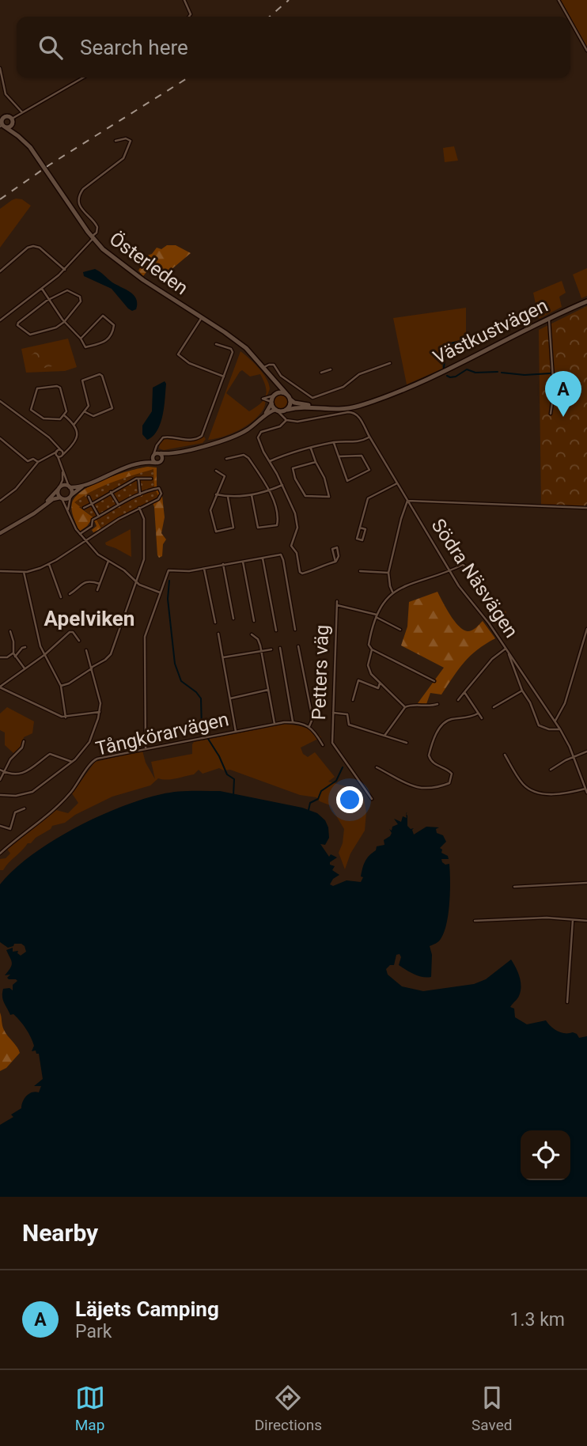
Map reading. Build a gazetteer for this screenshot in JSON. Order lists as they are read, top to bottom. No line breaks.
{"streets":{"main road":["Österleden","Västkustvägen"],"street":["Södra Näsvägen","Petters väg","Tångkörarvägen"]},"crossings":[["Österleden","Västkustvägen"]],"districts":["Apelviken"],"page":{"search":"Search here","pins":"A","heading":"Nearby","list":[{"mark":"A","name":"Läjets Camping","note":"Park","value":"1.3 km"}],"nav":["Map","Directions","Saved"]}}
